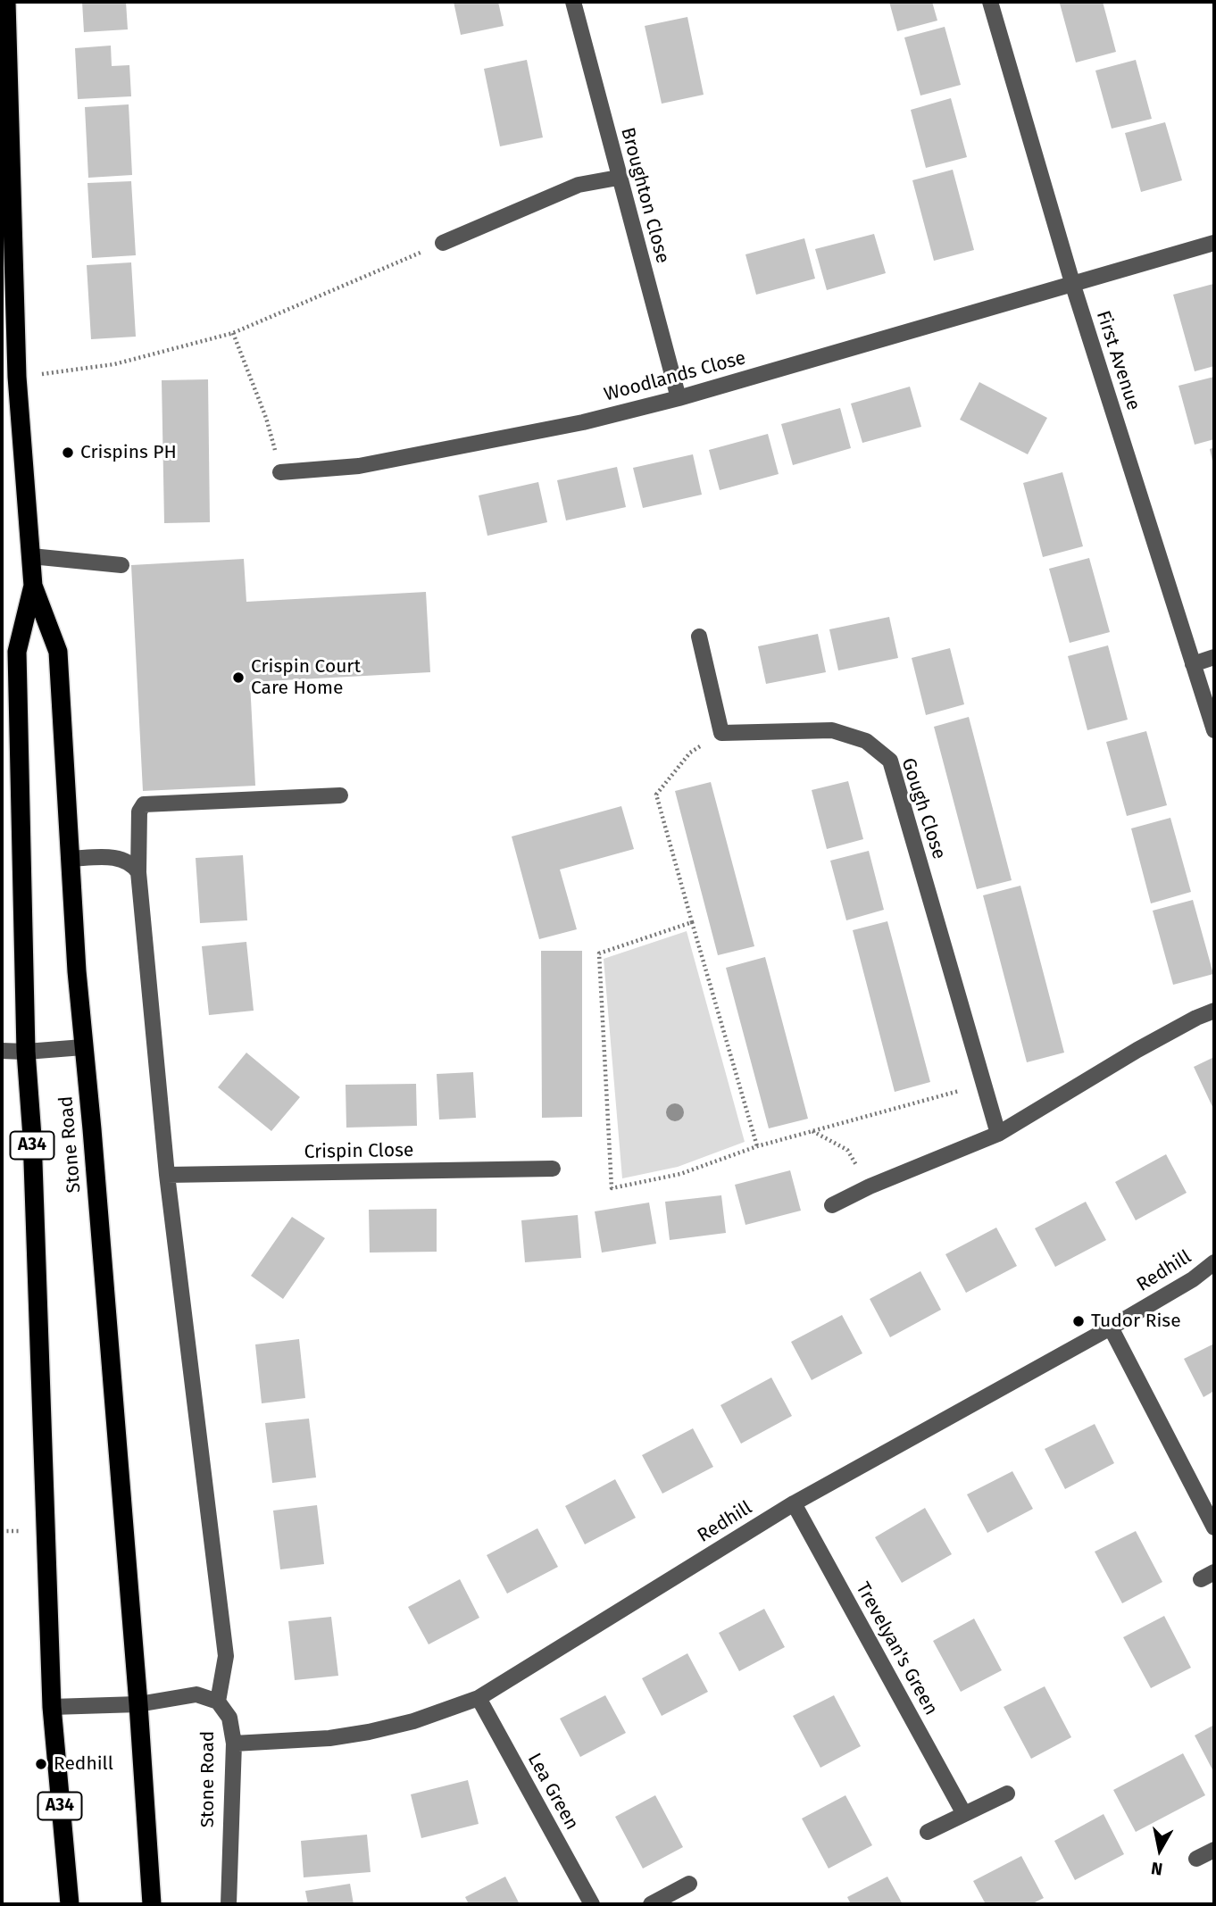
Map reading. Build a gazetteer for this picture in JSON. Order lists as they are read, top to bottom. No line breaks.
{"streets":{"highway":["Stone Road","A34"],"street":["Broughton Close","First Avenue","Woodlands Close","Gough Close","Crispin Close","Redhill","Trevelyan's Green","Lea Green"]},"crossings":[["Broughton Close","Woodlands Close"],["First Avenue","Woodlands Close"],["Stone Road","Redhill"],["Redhill","Trevelyan's Green"],["Redhill","Lea Green"]],"places":["Crispins PH","Crispin Court Care Home","Tudor Rise","Redhill"],"north":"bottom"}
